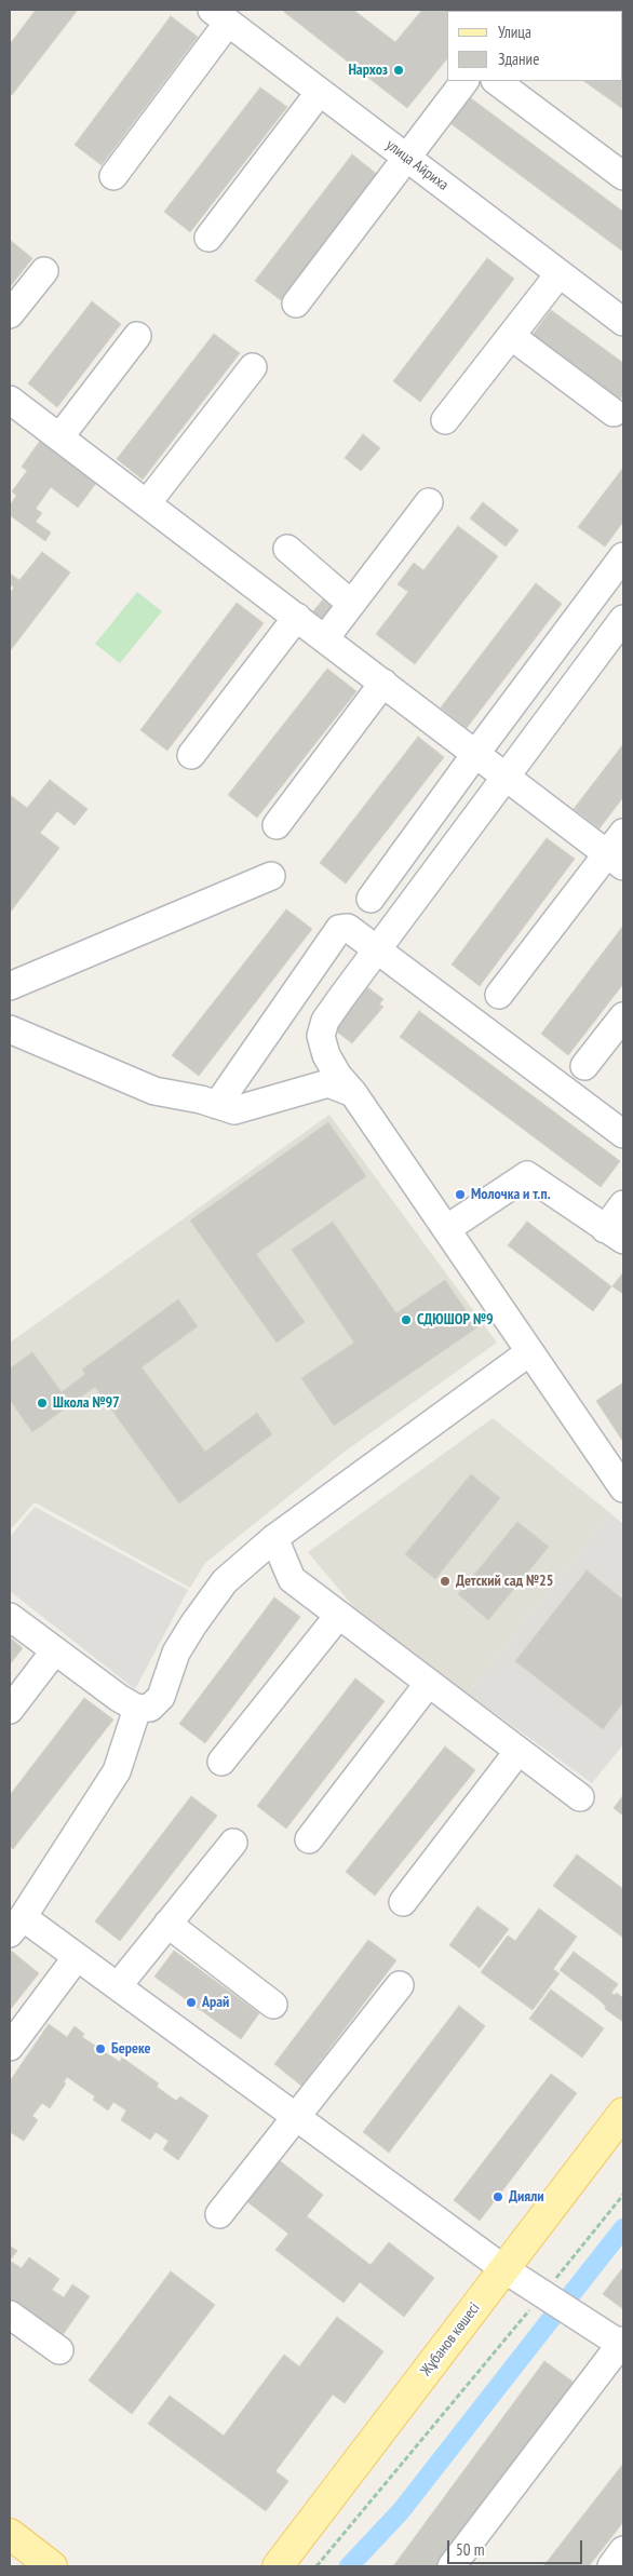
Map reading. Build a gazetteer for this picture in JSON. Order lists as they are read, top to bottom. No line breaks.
{"streets":{"main road":["Жұбанов көшесі"],"street":["улица Айриха"]},"places":["Нархоз","Молочка и т.п.","СДЮШОР №9","Школа №97","Детский сад №25","Арай","Береке","Дияли"],"legend":["Улица","Здание"],"scale_bar":"50 m"}
